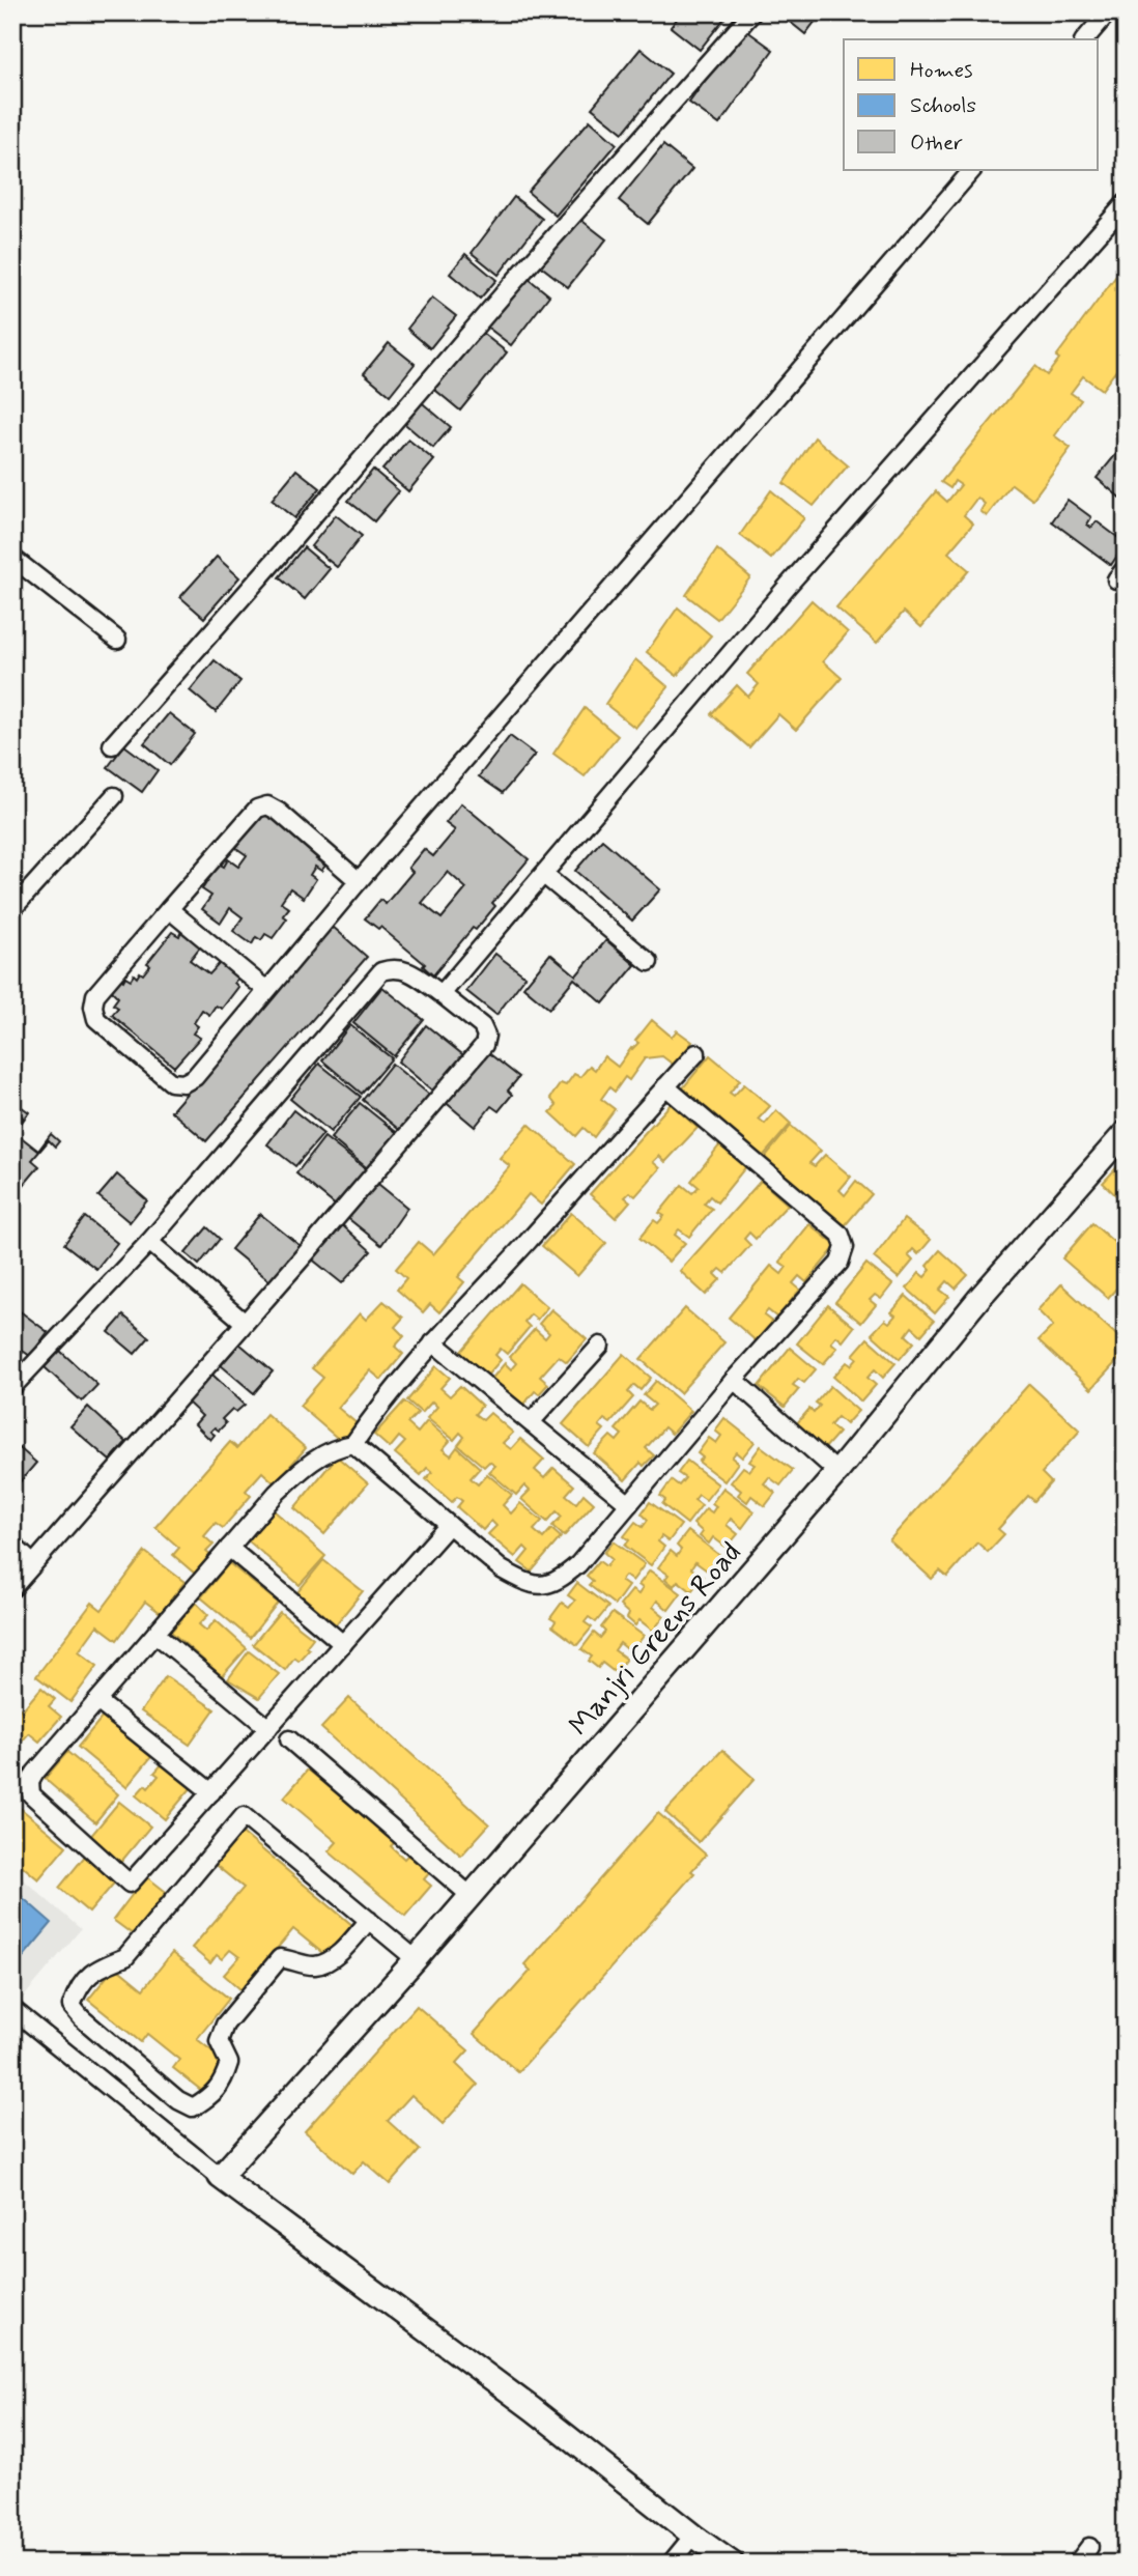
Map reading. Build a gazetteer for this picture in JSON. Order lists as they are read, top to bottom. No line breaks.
{"streets":{"street":["Manjri Greens Road"]},"legend":["Homes","Schools","Other"]}
